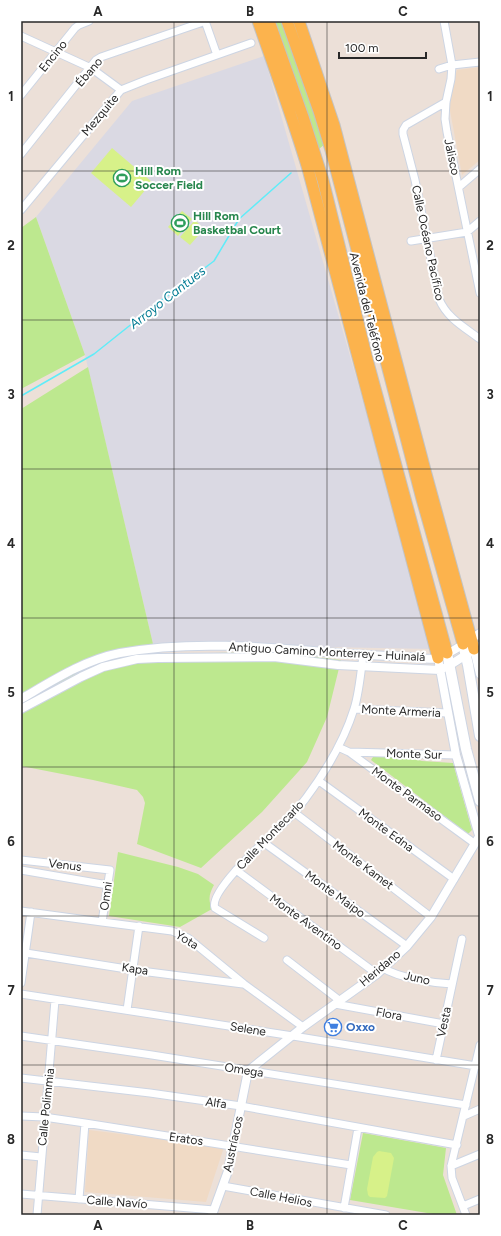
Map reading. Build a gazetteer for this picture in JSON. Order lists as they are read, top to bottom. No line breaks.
{"streets":{"main road":["Avenida del Teléfono"],"street":["Encino","Ébano","Mezquite","Jalisco","Calle Océano Pacífico","Antiguo Camino Monterrey - Huinalá","Monte Armeria","Monte Sur","Monte Parmaso","Monte Edna","Calle Montecarlo","Venus","Monte Kamet","Monte Maipo","Omni","Monte Aventino","Yota","Heridano","Kapa","Juno","Flora","Vesta","Selene","Omega","Alfa","Calle Polimmia","Eratos","Austríacos","Calle Helios","Calle Navío"]},"crossings":[["Jalisco","Calle Océano Pacífico"],["Avenida del Teléfono","Antiguo Camino Monterrey - Huinalá"],["Antiguo Camino Monterrey - Huinalá","Calle Montecarlo"],["Monte Armeria","Calle Montecarlo"],["Monte Sur","Monte Parmaso"],["Monte Parmaso","Calle Montecarlo"],["Monte Parmaso","Heridano"],["Monte Edna","Calle Montecarlo"],["Monte Edna","Heridano"],["Calle Montecarlo","Monte Kamet"],["Calle Montecarlo","Monte Maipo"],["Calle Montecarlo","Monte Aventino"],["Venus","Omni"],["Monte Kamet","Heridano"],["Monte Maipo","Heridano"],["Omni","Yota"],["Monte Aventino","Heridano"],["Yota","Heridano"],["Yota","Kapa"],["Heridano","Juno"],["Heridano","Flora"],["Heridano","Selene"],["Heridano","Omega"],["Heridano","Austríacos"],["Juno","Vesta"],["Flora","Vesta"],["Vesta","Selene"],["Selene","Calle Polimmia"],["Omega","Calle Polimmia"],["Omega","Austríacos"],["Alfa","Calle Polimmia"],["Alfa","Austríacos"],["Calle Polimmia","Eratos"],["Calle Polimmia","Calle Navío"],["Eratos","Austríacos"],["Austríacos","Calle Helios"],["Austríacos","Calle Navío"]],"water":["Arroyo Cantues"],"places":{"sports":["Hill Rom Soccer Field","Hill Rom Basketbal Court"],"supermarket":["Oxxo"]},"scale_bar":"100 m","grid":{"columns":["A","B","C"],"rows":["1","2","3","4","5","6","7","8"]}}
